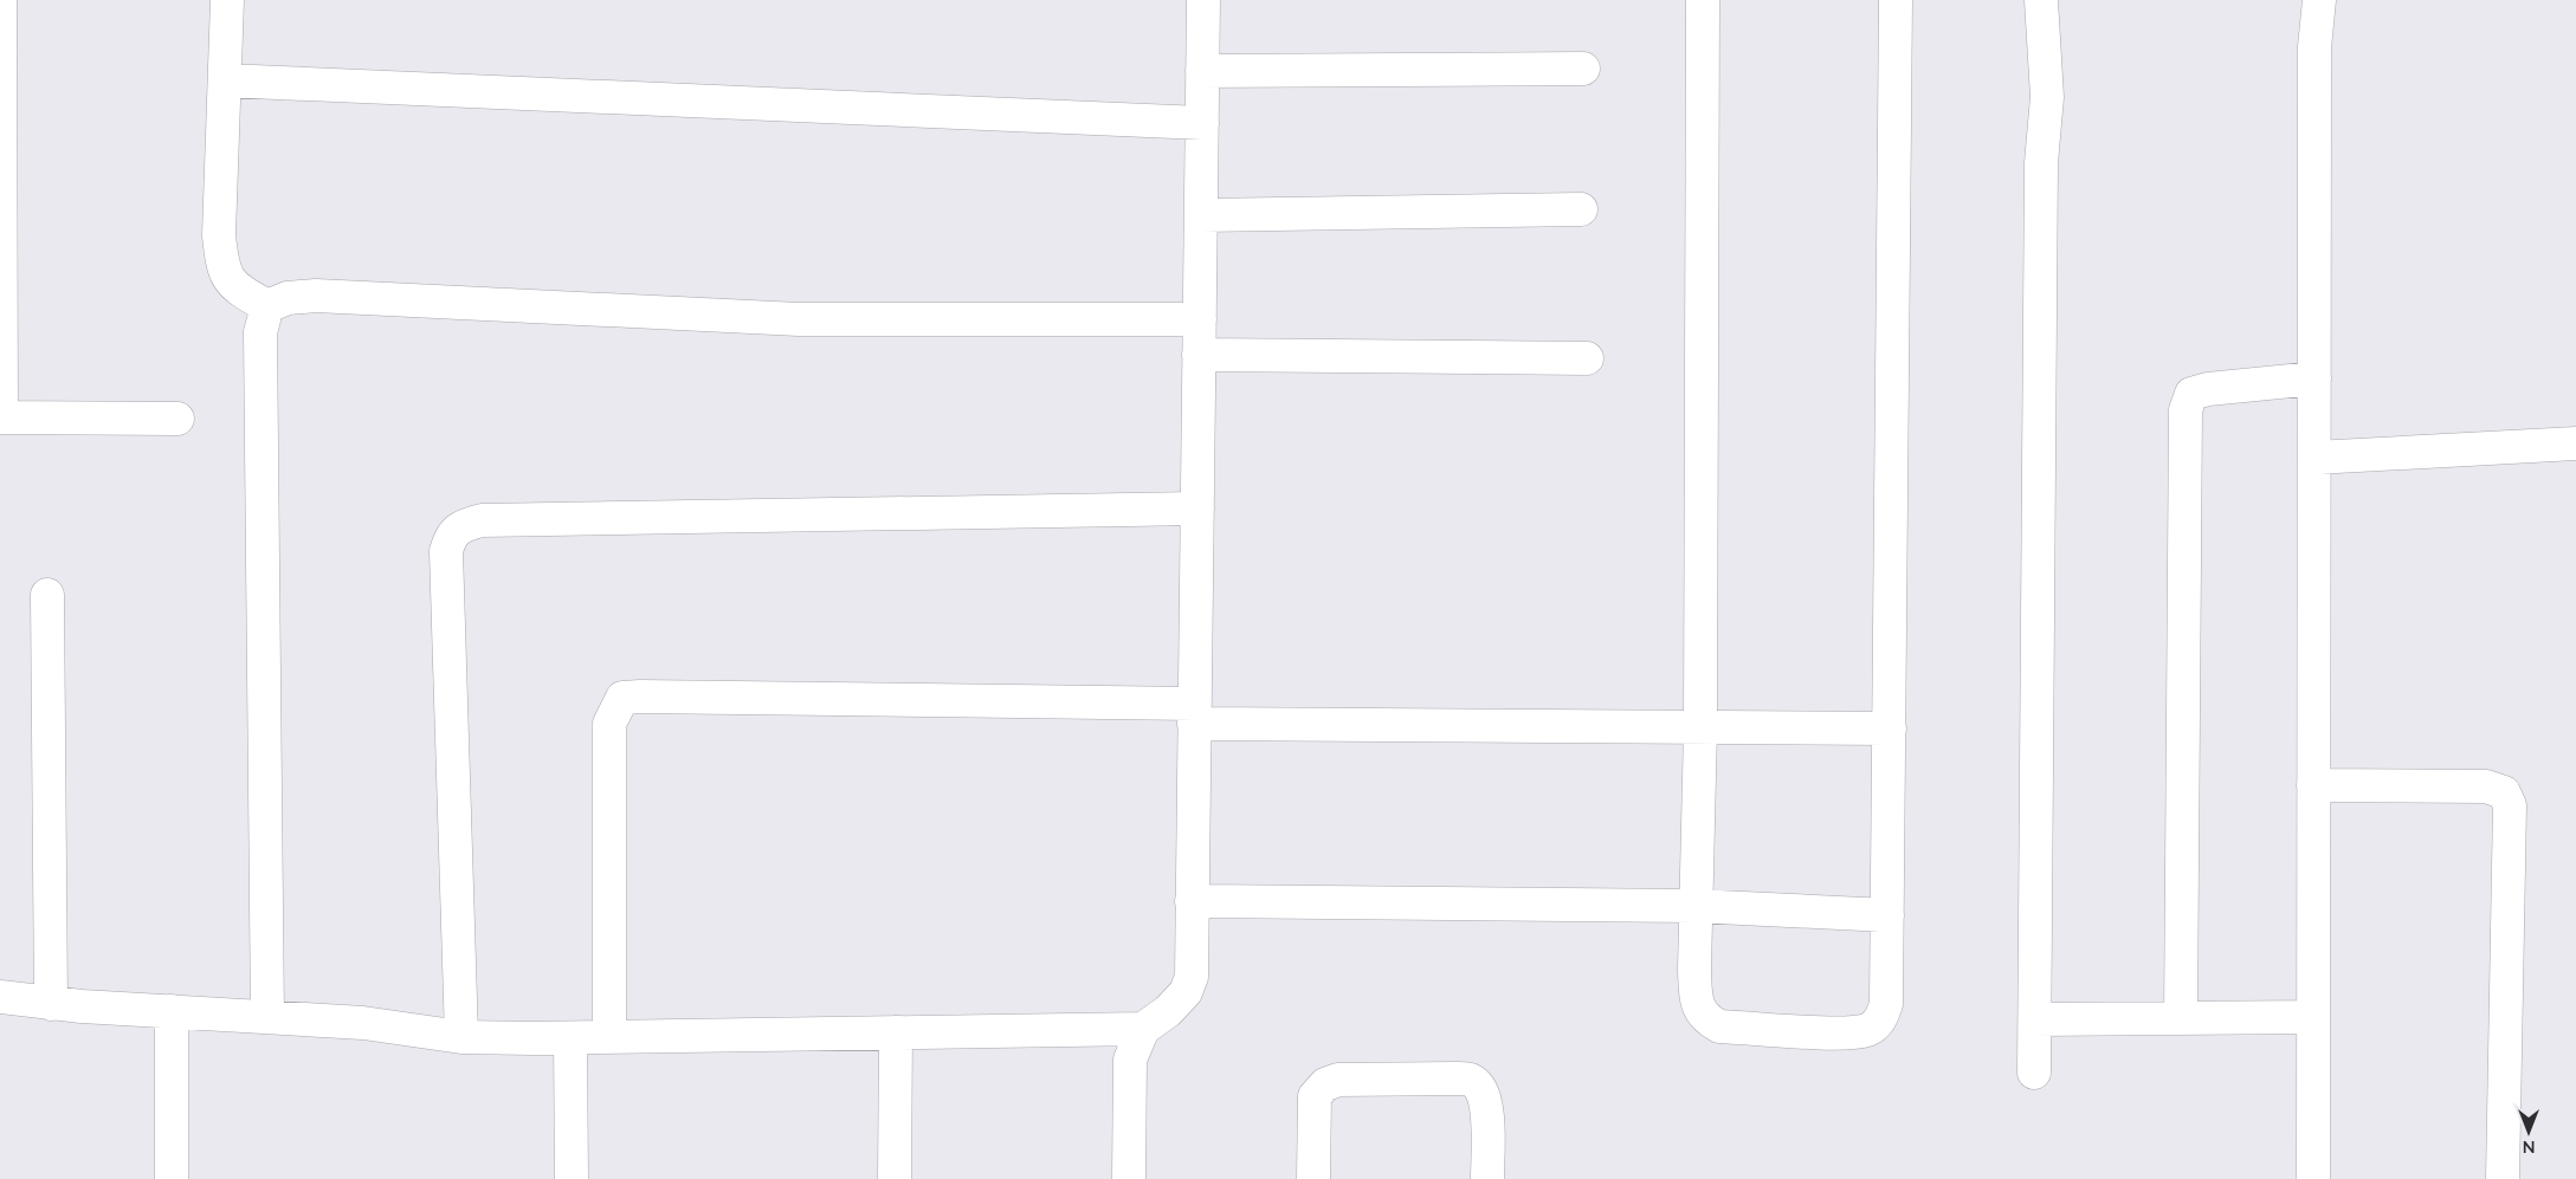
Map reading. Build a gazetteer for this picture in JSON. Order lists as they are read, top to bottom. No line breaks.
{"north":"bottom"}
